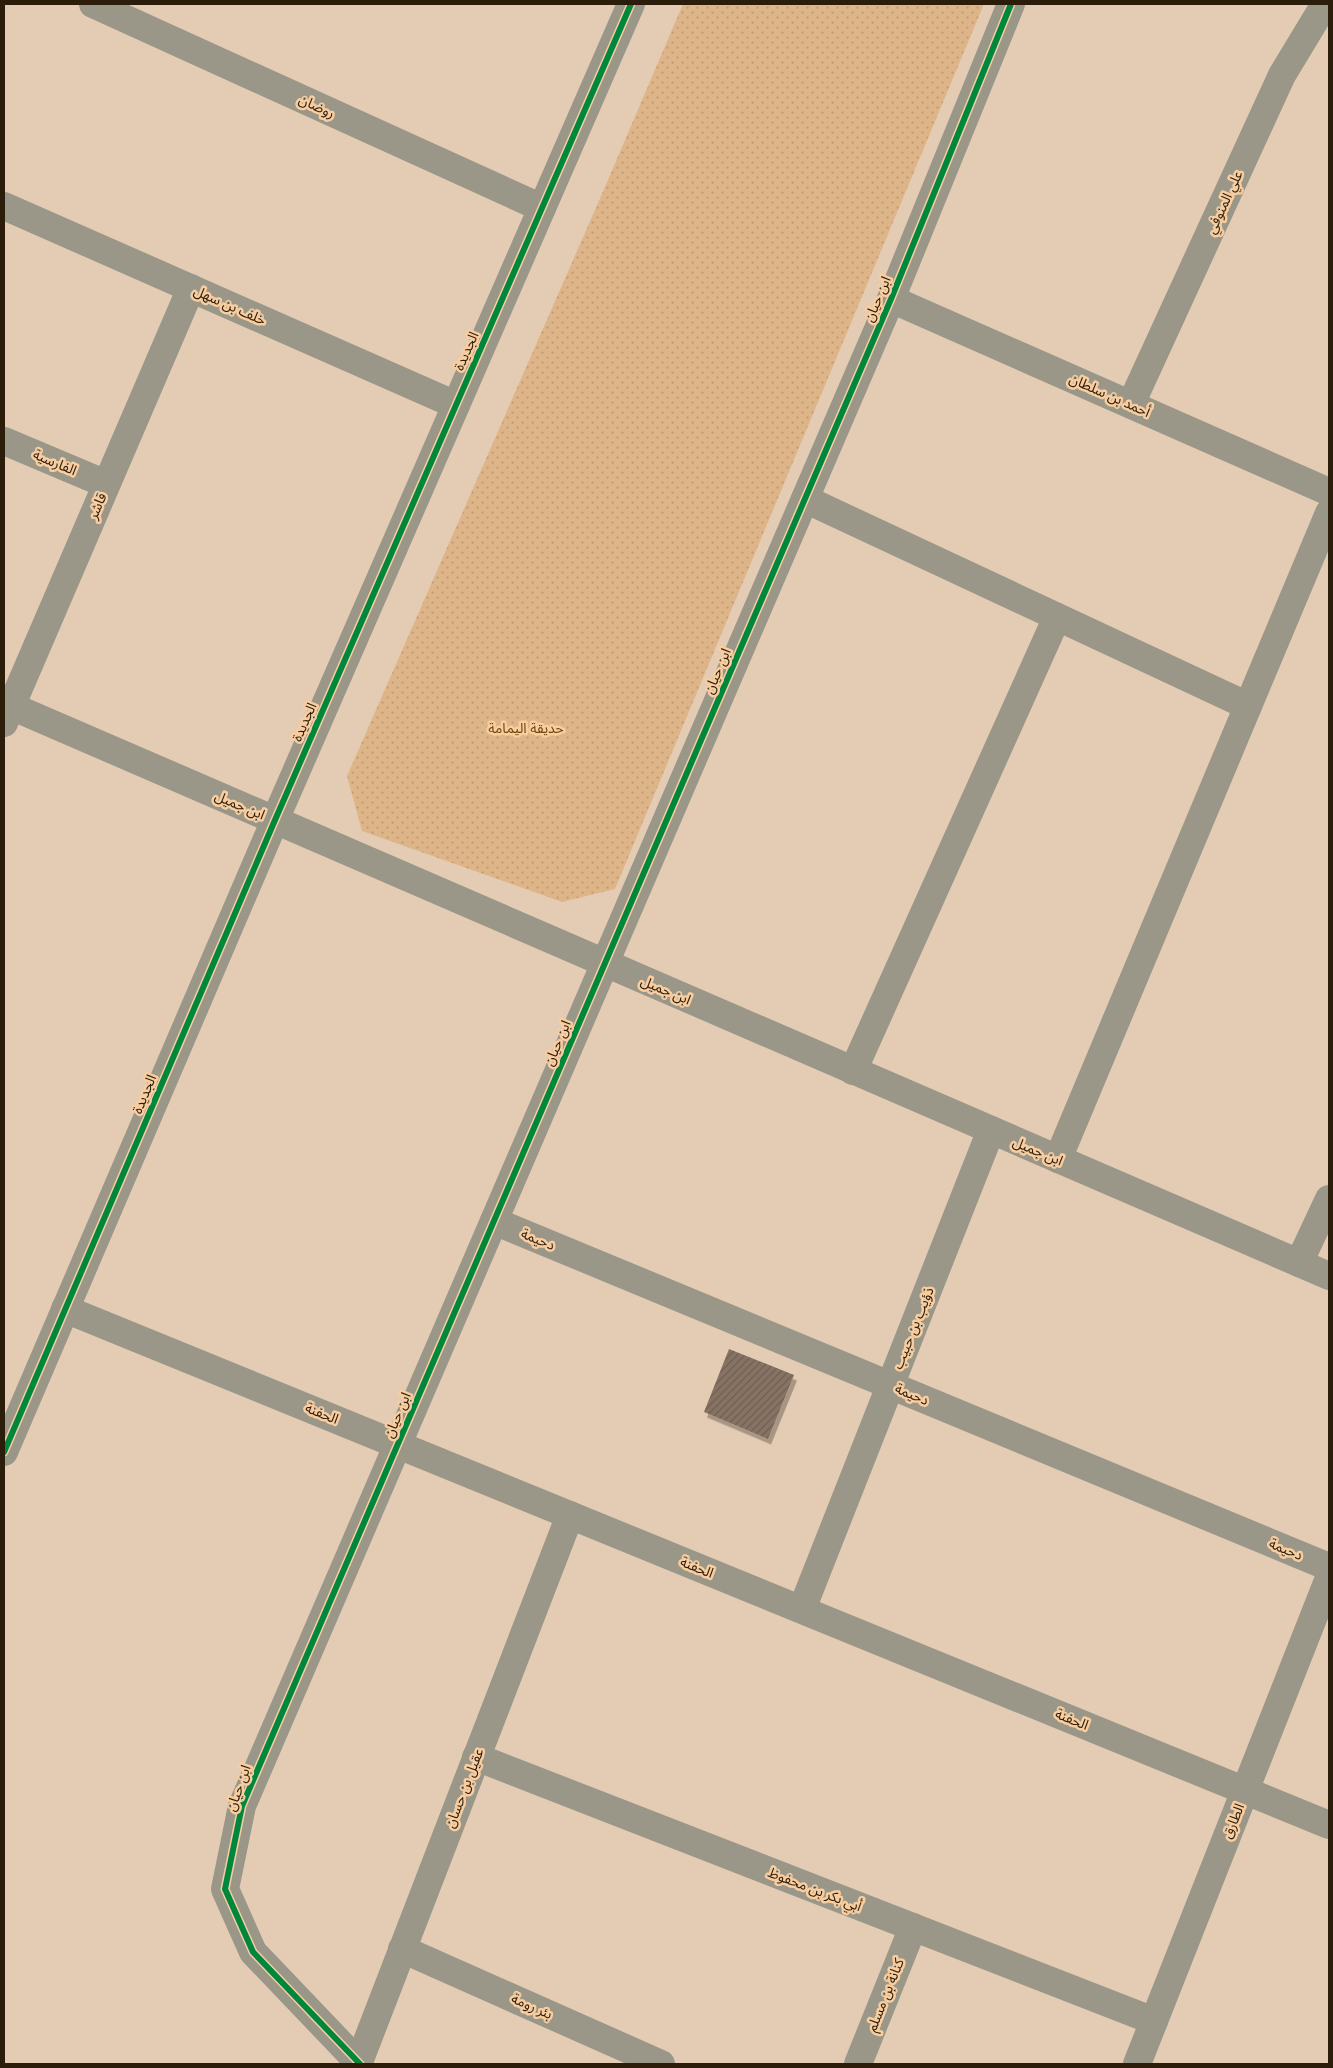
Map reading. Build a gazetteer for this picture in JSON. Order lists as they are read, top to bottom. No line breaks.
{"streets":{"street":["روضان","علي المنوفي","ابن حيان","خلف بن سهل","الجديدة","أحمد بن سلطان","الفارسية","قاشر","ابن جميل","دحيمة","ذؤيب بن حبيب","الحفنة","عقيل بن حسان","الطارق","أبي بكر بن محفوظ","كنانة بن مسلم","بئر رومة"]},"crossings":[["روضان","الجديدة"],["علي المنوفي","أحمد بن سلطان"],["ابن حيان","أحمد بن سلطان"],["ابن حيان","ابن جميل"],["ابن حيان","دحيمة"],["ابن حيان","الحفنة"],["ابن حيان","عقيل بن حسان"],["خلف بن سهل","الجديدة"],["خلف بن سهل","قاشر"],["الجديدة","ابن جميل"],["الجديدة","الحفنة"],["الفارسية","قاشر"],["قاشر","ابن جميل"],["ابن جميل","ذؤيب بن حبيب"],["دحيمة","ذؤيب بن حبيب"],["ذؤيب بن حبيب","الحفنة"],["الحفنة","عقيل بن حسان"],["الحفنة","الطارق"],["عقيل بن حسان","أبي بكر بن محفوظ"],["عقيل بن حسان","بئر رومة"],["الطارق","أبي بكر بن محفوظ"],["أبي بكر بن محفوظ","كنانة بن مسلم"]],"parks":["حديقة اليمامة"]}
